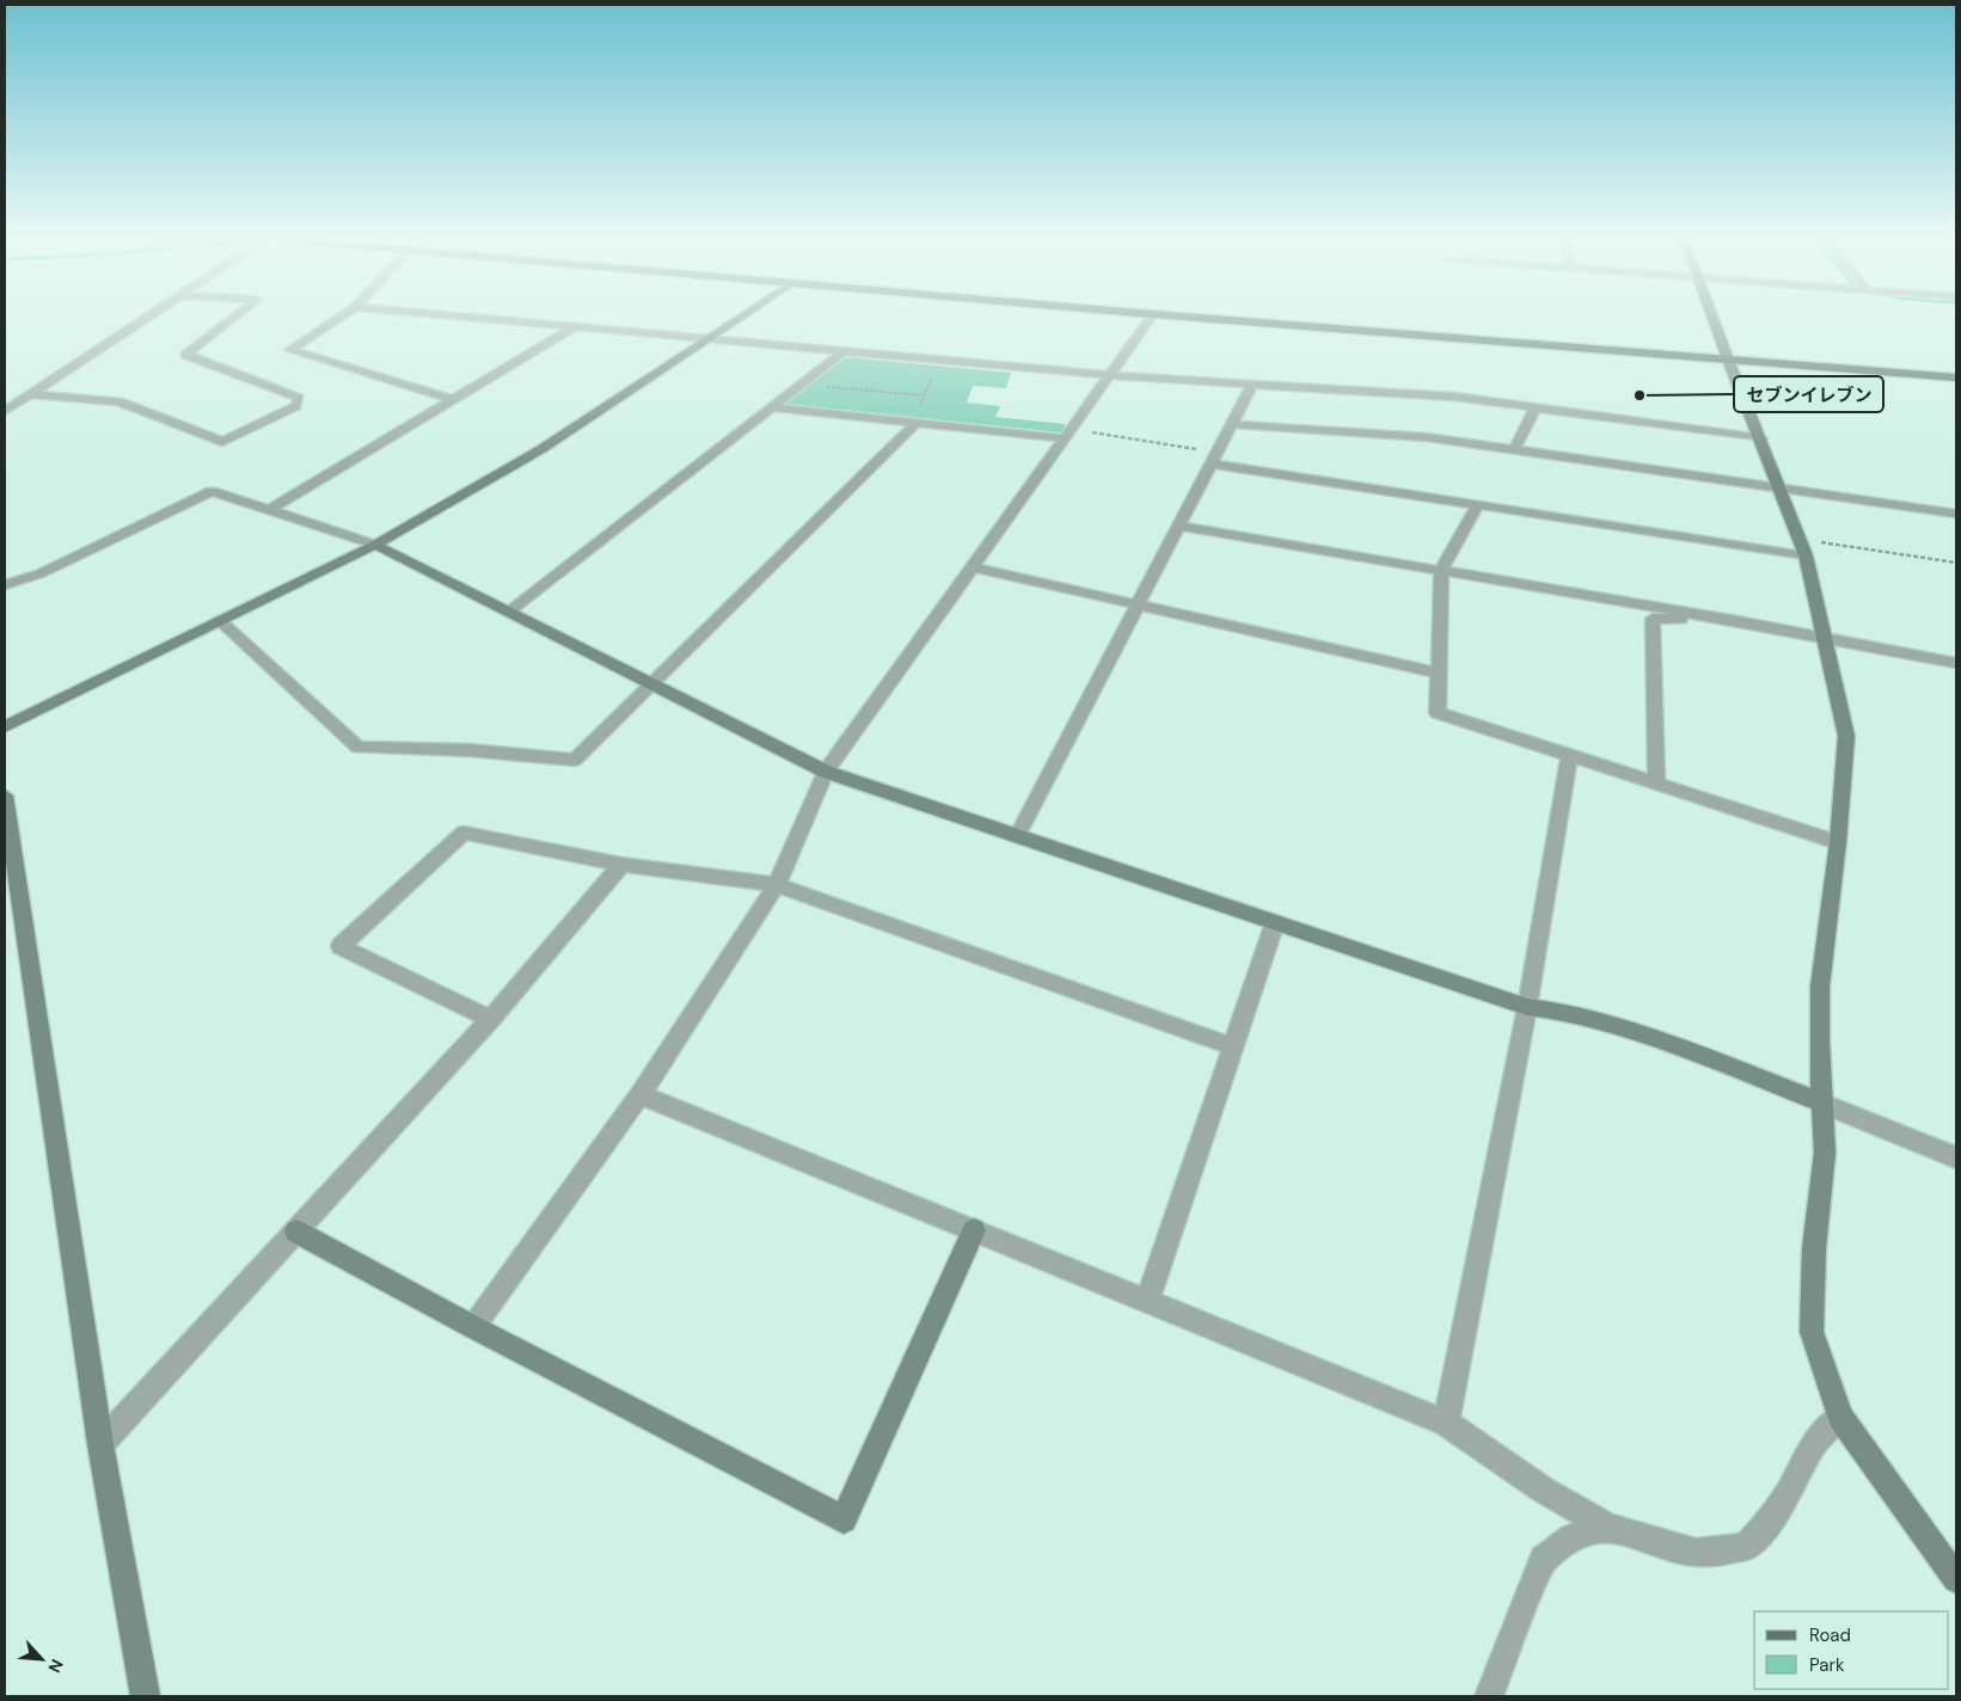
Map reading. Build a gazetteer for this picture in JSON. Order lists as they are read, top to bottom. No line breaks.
{"places":["セブンイレブン"],"legend":["Road","Park"],"north":"bottom right"}
